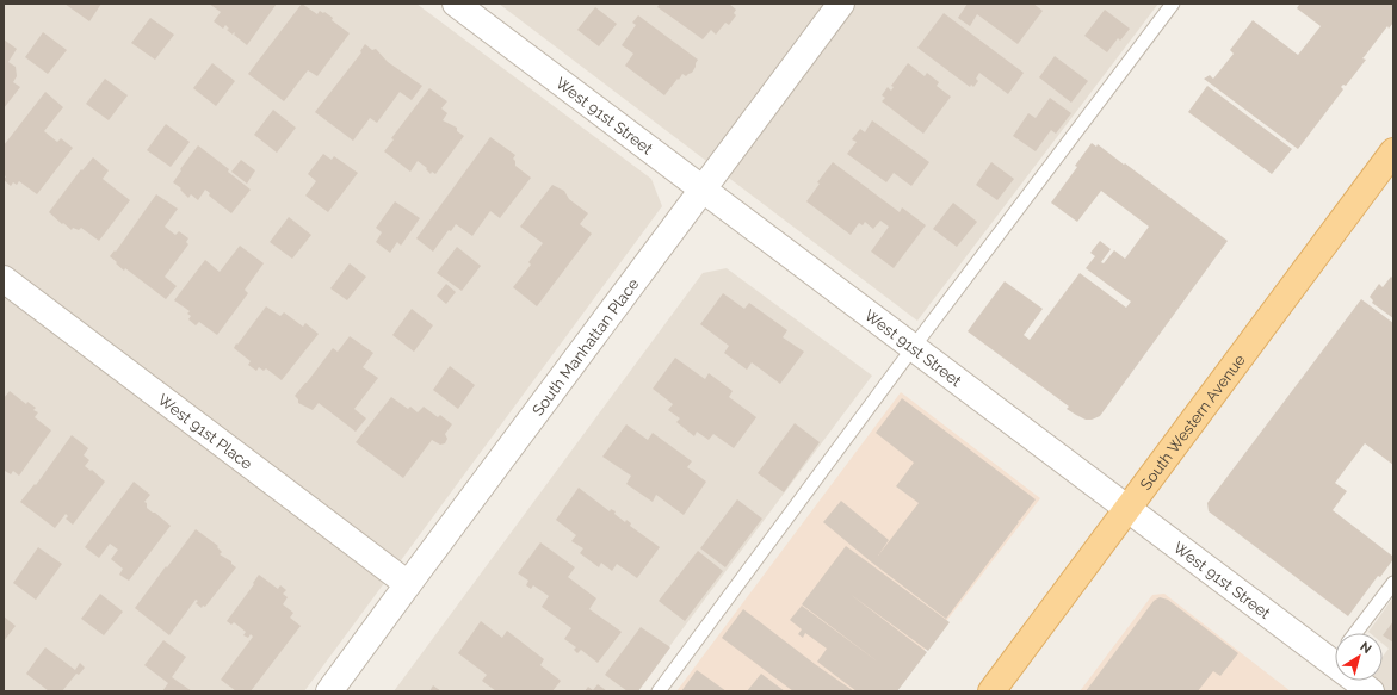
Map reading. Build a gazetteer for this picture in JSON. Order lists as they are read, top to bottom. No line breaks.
{"streets":{"main road":["South Western Avenue"],"street":["West 91st Street","South Manhattan Place","West 91st Place"]},"crossings":[["West 91st Street","South Manhattan Place"],["West 91st Street","South Western Avenue"],["South Manhattan Place","West 91st Place"]],"north":"top right"}
